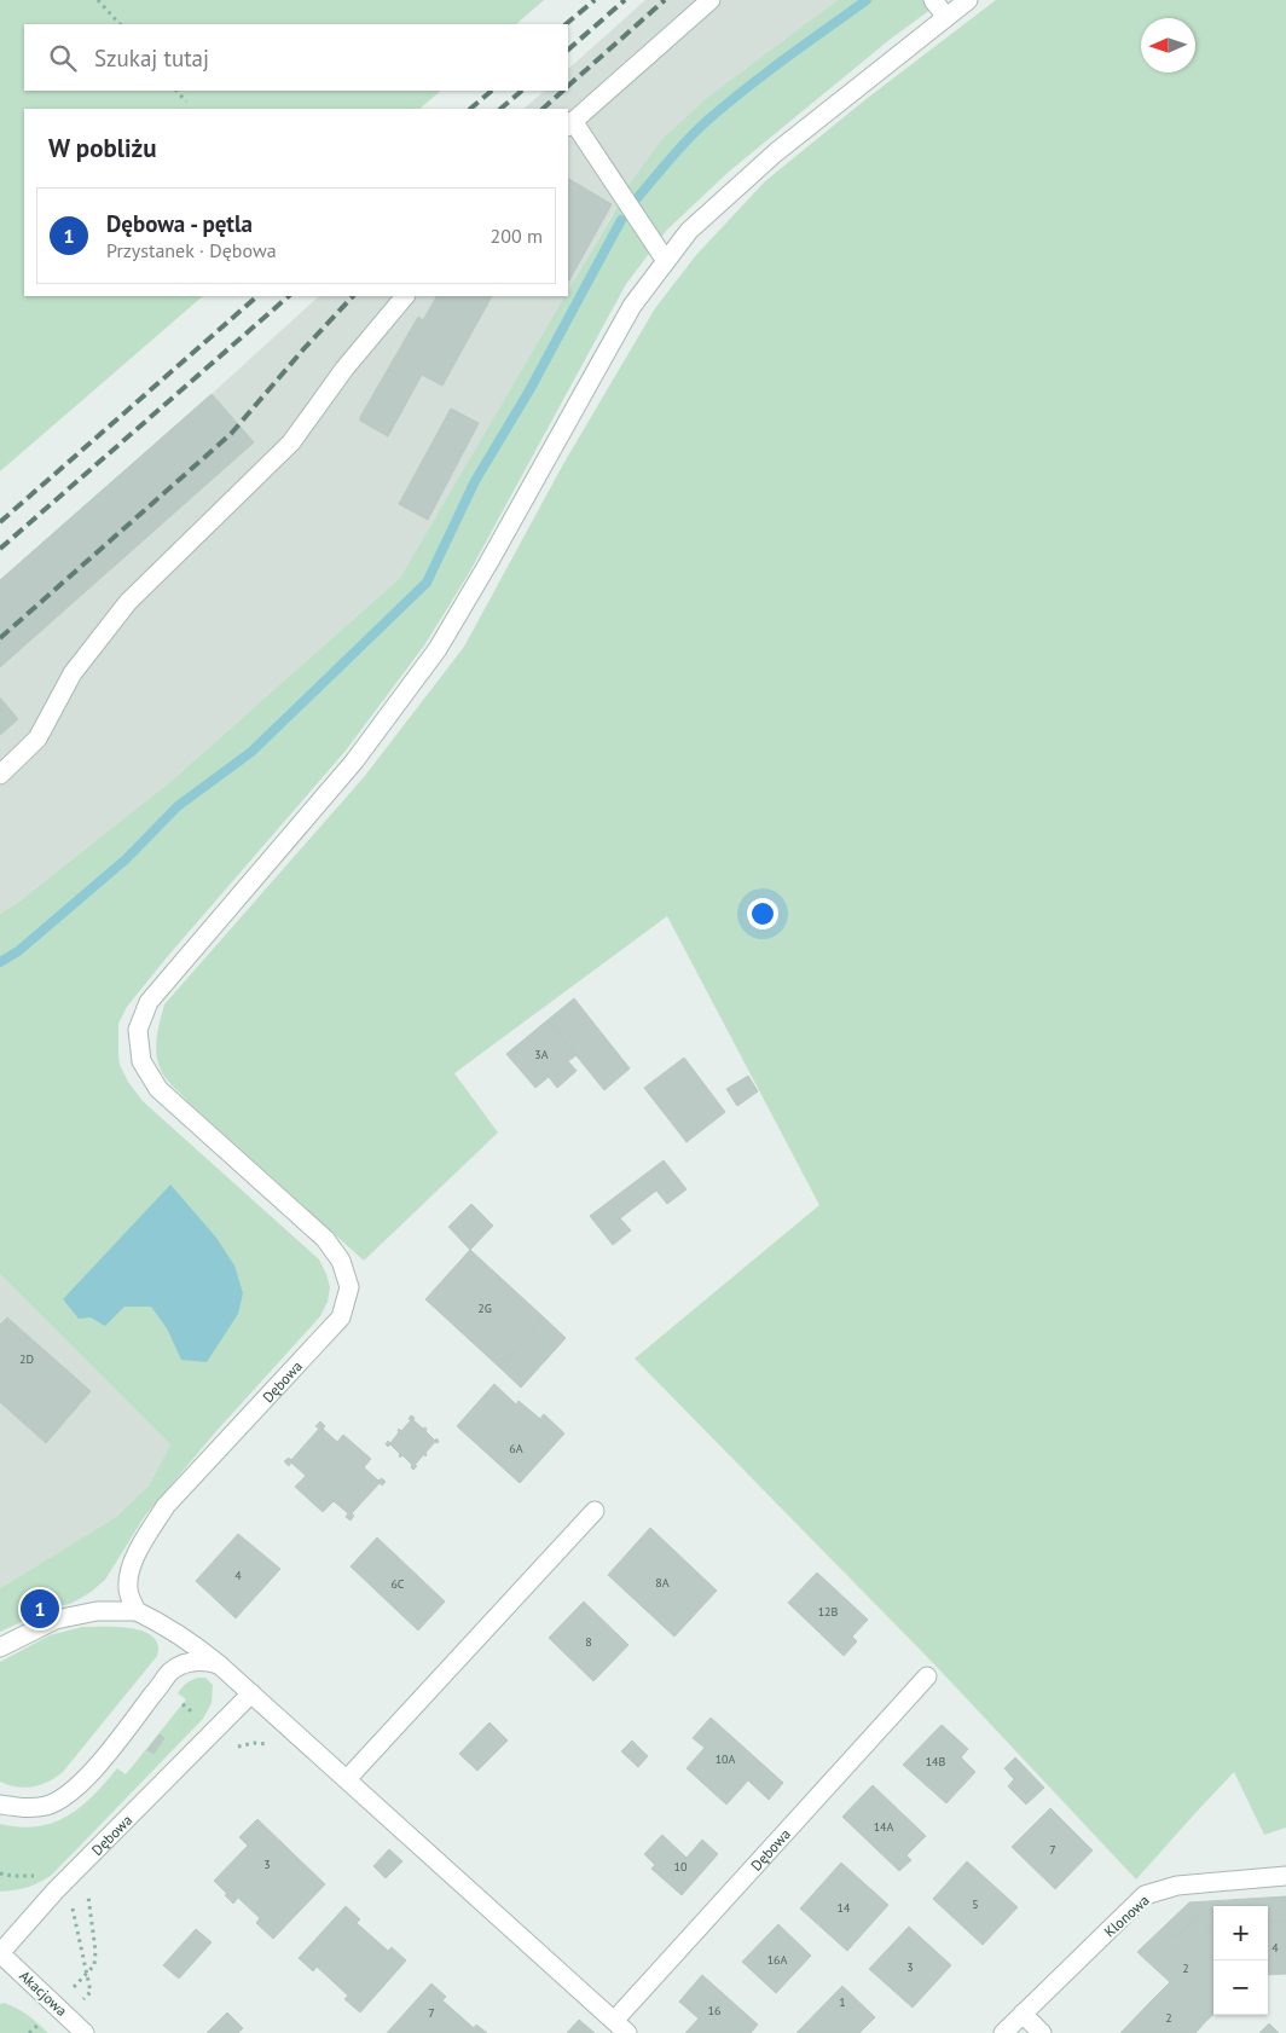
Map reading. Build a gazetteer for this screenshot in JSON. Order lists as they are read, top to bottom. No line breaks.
{"streets":{"street":["Dębowa","Klonowa","Akacjowa"]},"crossings":[["Dębowa","Akacjowa"]],"house_numbers":["3A","2G","2D","6A","4","8A","6C","12B","8","10A","14B","14A","7","3","10","5","14","4","16A","3","2","1","16","7","2"],"north":"left","page":{"search":"Szukaj tutaj","heading":"W pobliżu","list":[{"mark":"1","name":"Dębowa - pętla","note":"Przystanek · Dębowa","value":"200 m"}],"pins":"1","map_buttons":["+","−"]}}
